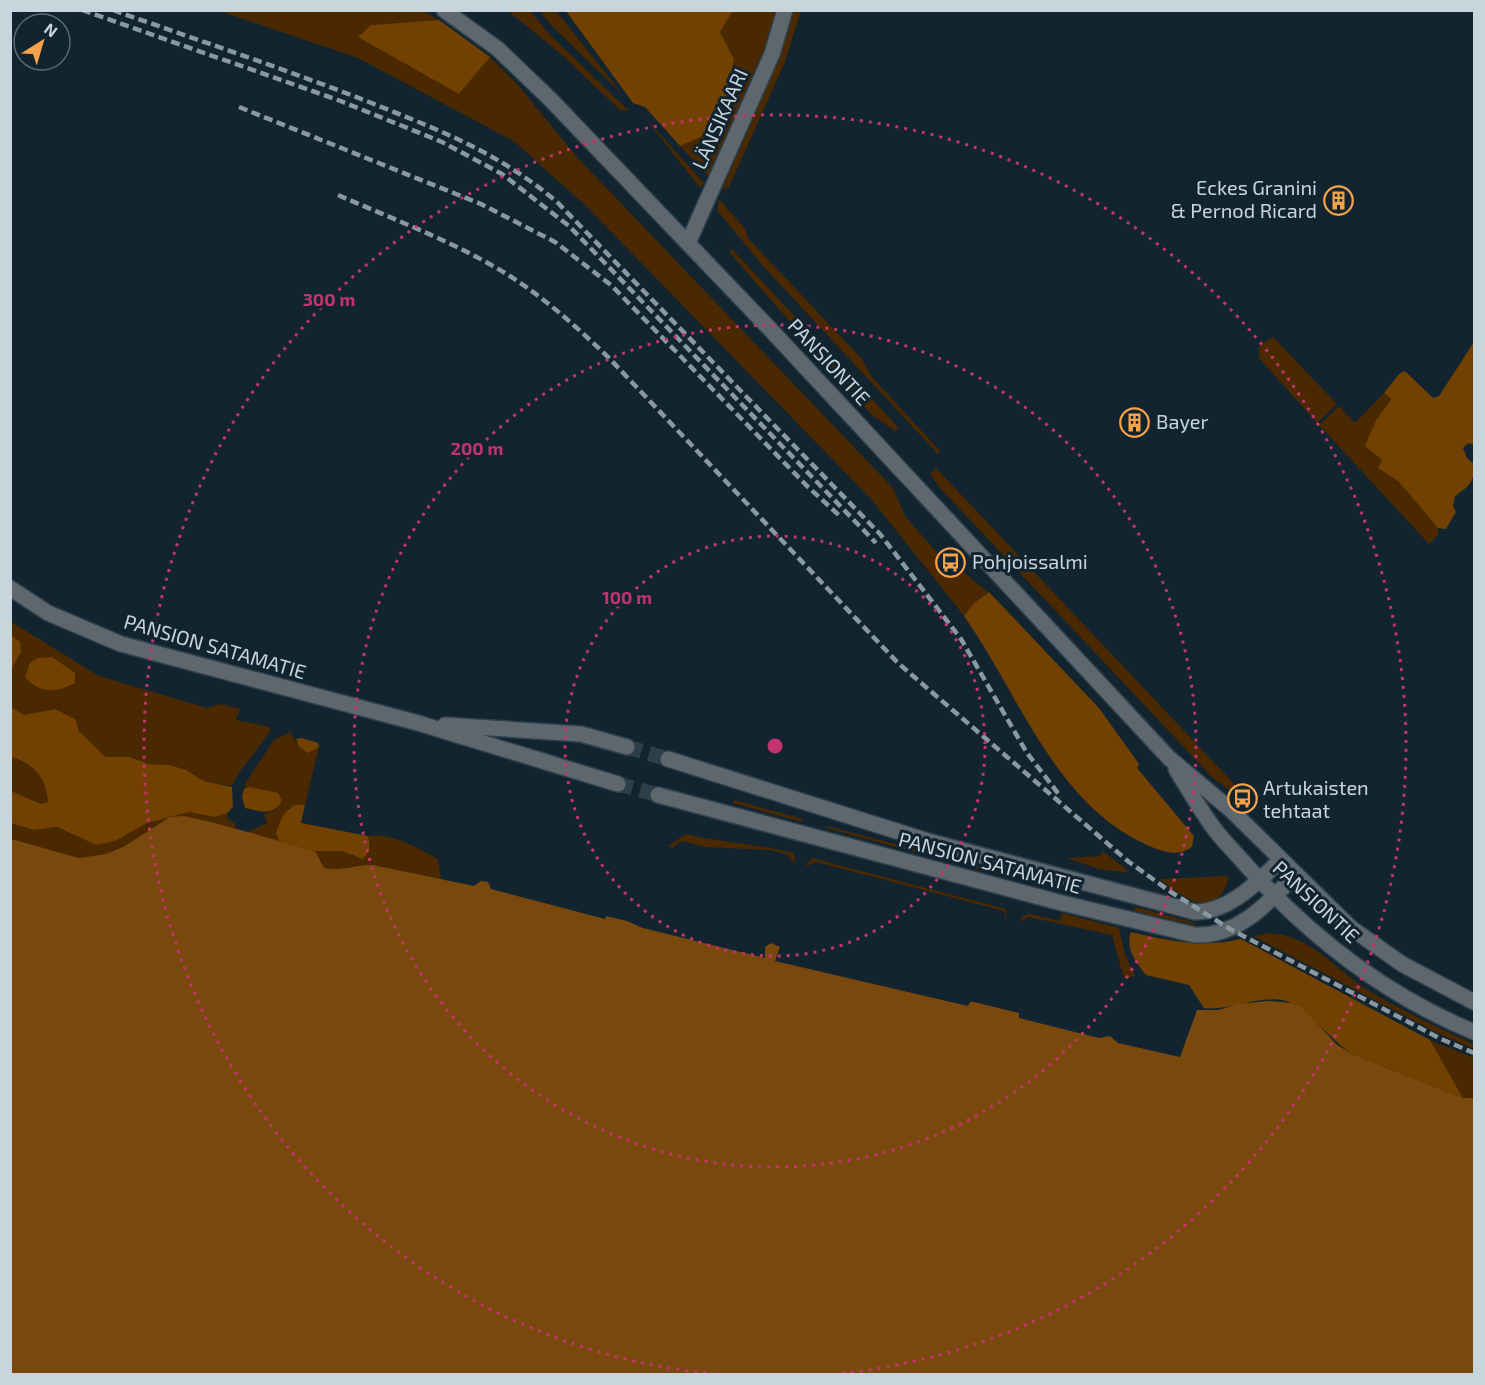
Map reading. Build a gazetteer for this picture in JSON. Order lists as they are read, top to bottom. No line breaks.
{"streets":{"street":["LÄNSIKAARI","PANSIONTIE","PANSION SATAMATIE"]},"crossings":[["LÄNSIKAARI","PANSIONTIE"],["PANSIONTIE","PANSION SATAMATIE"]],"places":{"building":["Eckes Granini & Pernod Ricard","Bayer"],"bus stop":["Pohjoissalmi","Artukaisten tehtaat"]},"north":"top right","rings":["300 m","200 m","100 m"]}
